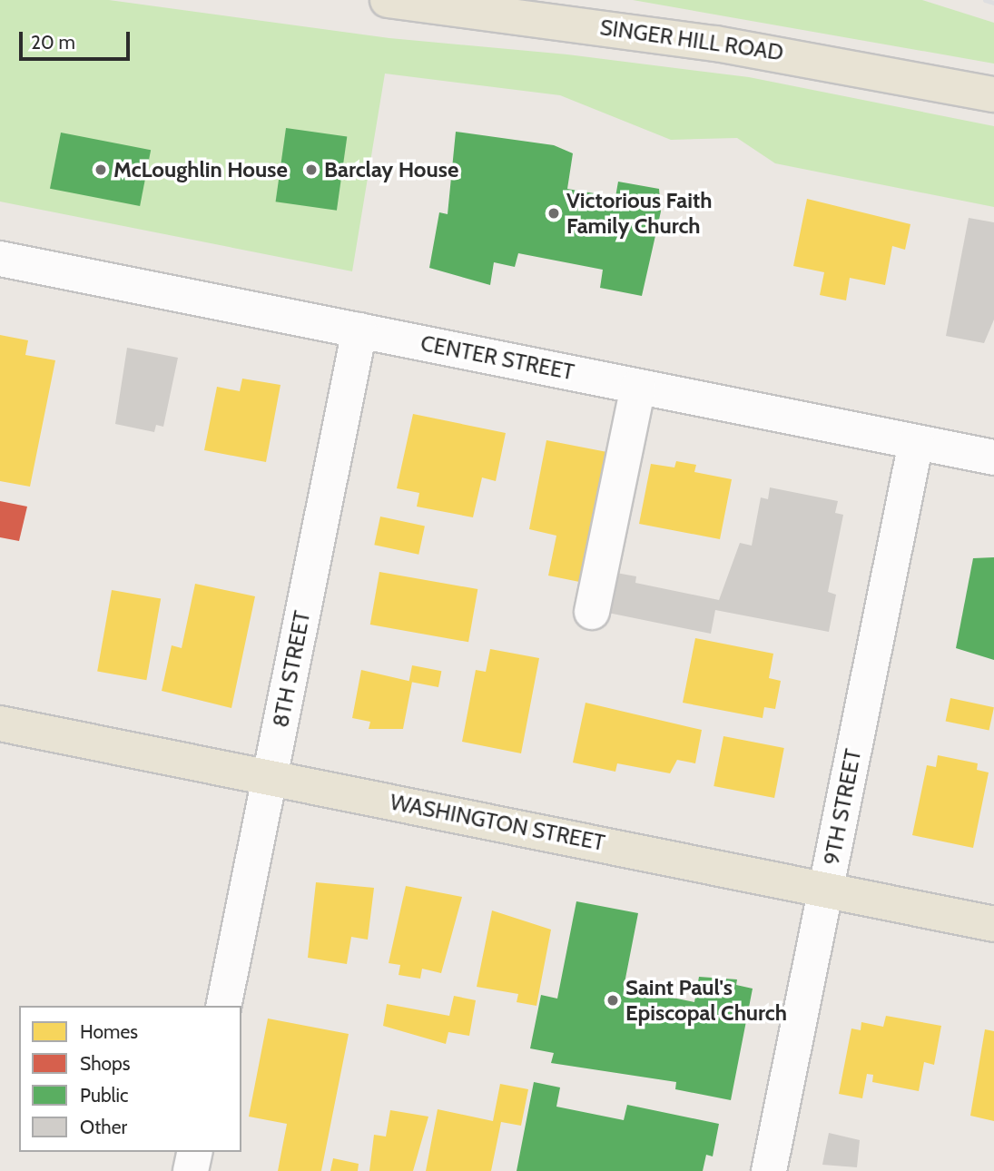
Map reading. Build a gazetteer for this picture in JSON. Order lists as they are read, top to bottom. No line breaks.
{"streets":{"main road":["SINGER HILL ROAD","WASHINGTON STREET"],"street":["CENTER STREET","8TH STREET","9TH STREET"]},"crossings":[["CENTER STREET","8TH STREET"],["CENTER STREET","9TH STREET"],["8TH STREET","WASHINGTON STREET"],["9TH STREET","WASHINGTON STREET"]],"places":["McLoughlin House","Barclay House","Victorious Faith Family Church","Saint Paul's Episcopal Church"],"legend":["Homes","Shops","Public","Other"],"scale_bar":"20 m"}
